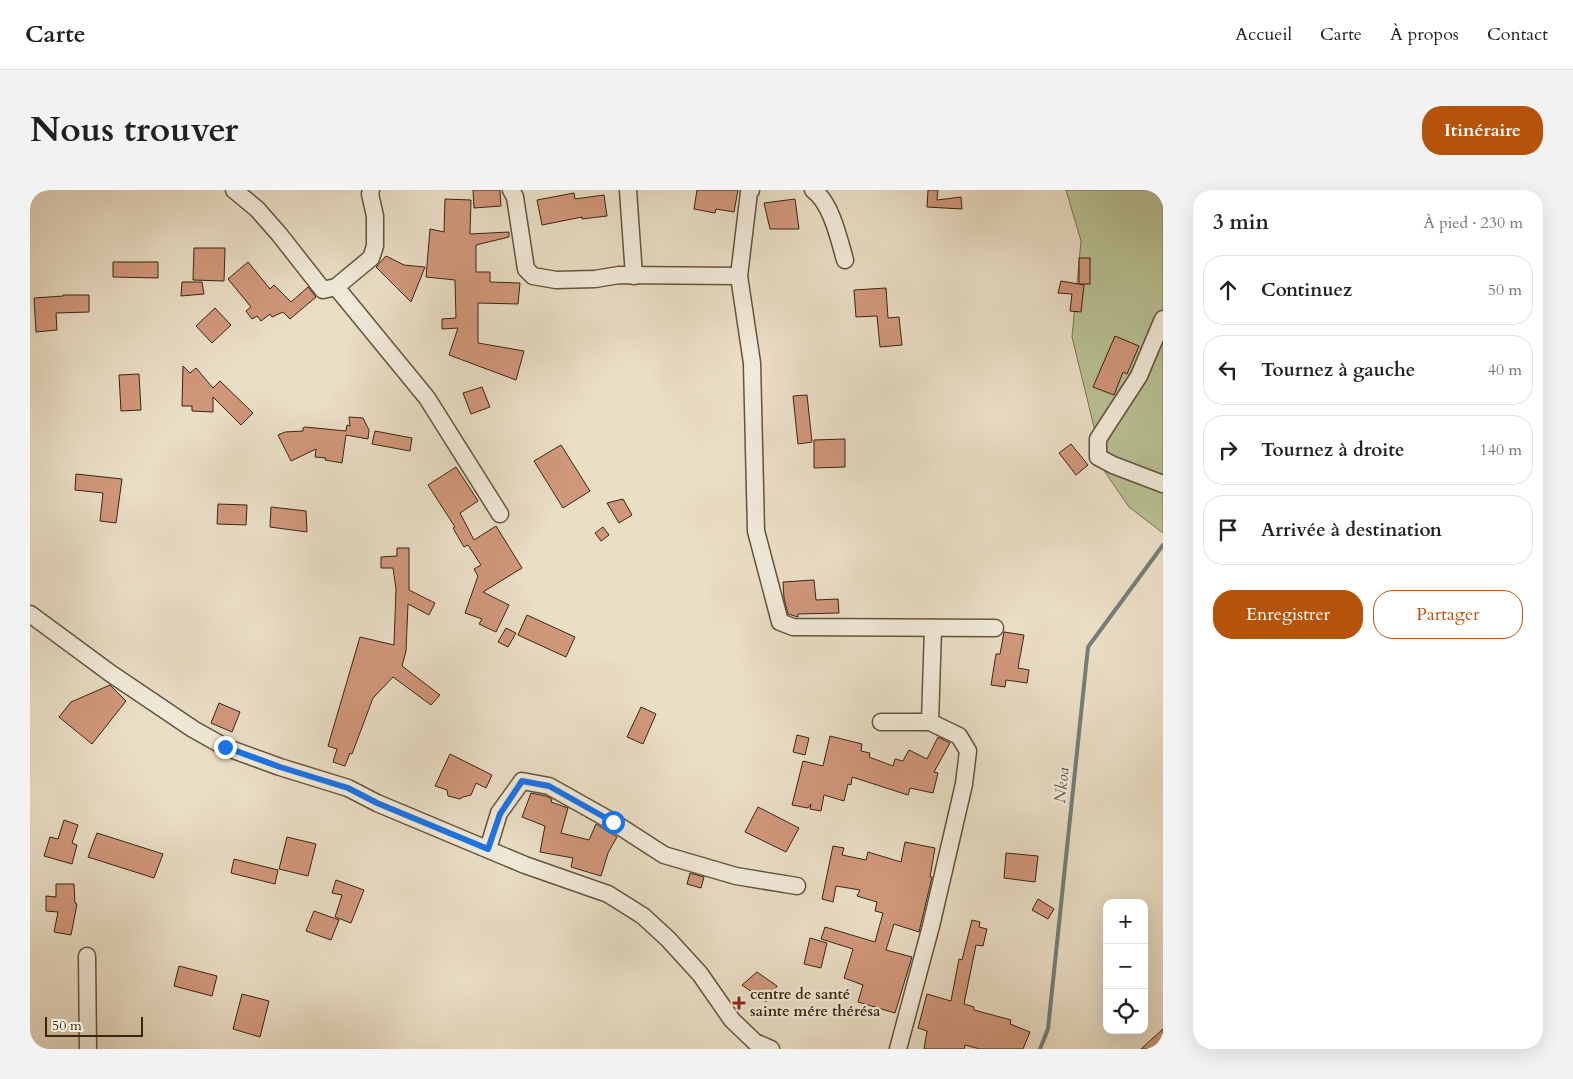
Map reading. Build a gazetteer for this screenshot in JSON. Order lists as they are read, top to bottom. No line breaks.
{"water":["Nkoa"],"places":{"health":["centre de santé sainte mére thérésa"]},"scale_bar":"50 m","page":{"header":"Carte","nav":["Accueil","Carte","À propos","Contact"],"title":"Nous trouver","buttons":["Itinéraire",["Enregistrer","Partager"]],"heading":["3 min","À pied · 230 m"],"list":[["Continuez","50 m"],["Tournez à gauche","40 m"],["Tournez à droite","140 m"],"Arrivée à destination"],"map_buttons":["+","−"],"scale":"50 m"}}
